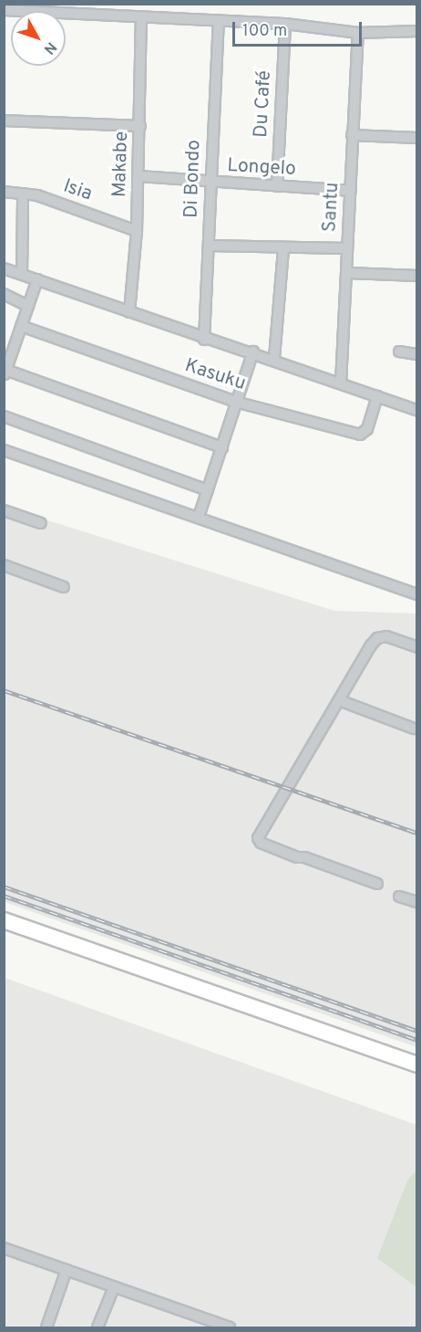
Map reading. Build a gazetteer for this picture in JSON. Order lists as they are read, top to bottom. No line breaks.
{"streets":{"street":["Du Café","Makabe","Longelo","Di Bondo","Isia","Santu","Kasuku"]},"crossings":[["Du Café","Longelo"],["Makabe","Longelo"],["Makabe","Isia"],["Longelo","Di Bondo"],["Longelo","Santu"]],"scale_bar":"100 m","north":"bottom right"}
